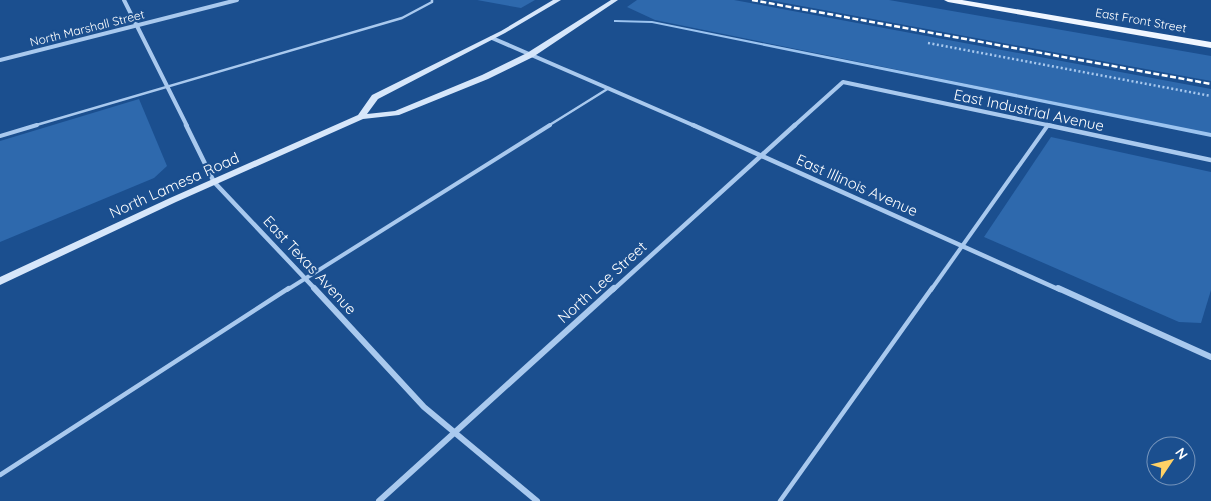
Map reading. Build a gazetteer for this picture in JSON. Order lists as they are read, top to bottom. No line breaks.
{"streets":{"main road":["East Front Street","North Lamesa Road"],"street":["North Marshall Street","East Industrial Avenue","East Illinois Avenue","East Texas Avenue","North Lee Street"]},"crossings":[["North Marshall Street","East Texas Avenue"],["East Industrial Avenue","North Lee Street"],["North Lamesa Road","East Illinois Avenue"],["North Lamesa Road","East Texas Avenue"],["East Illinois Avenue","North Lee Street"],["East Texas Avenue","North Lee Street"]],"north":"top right"}
